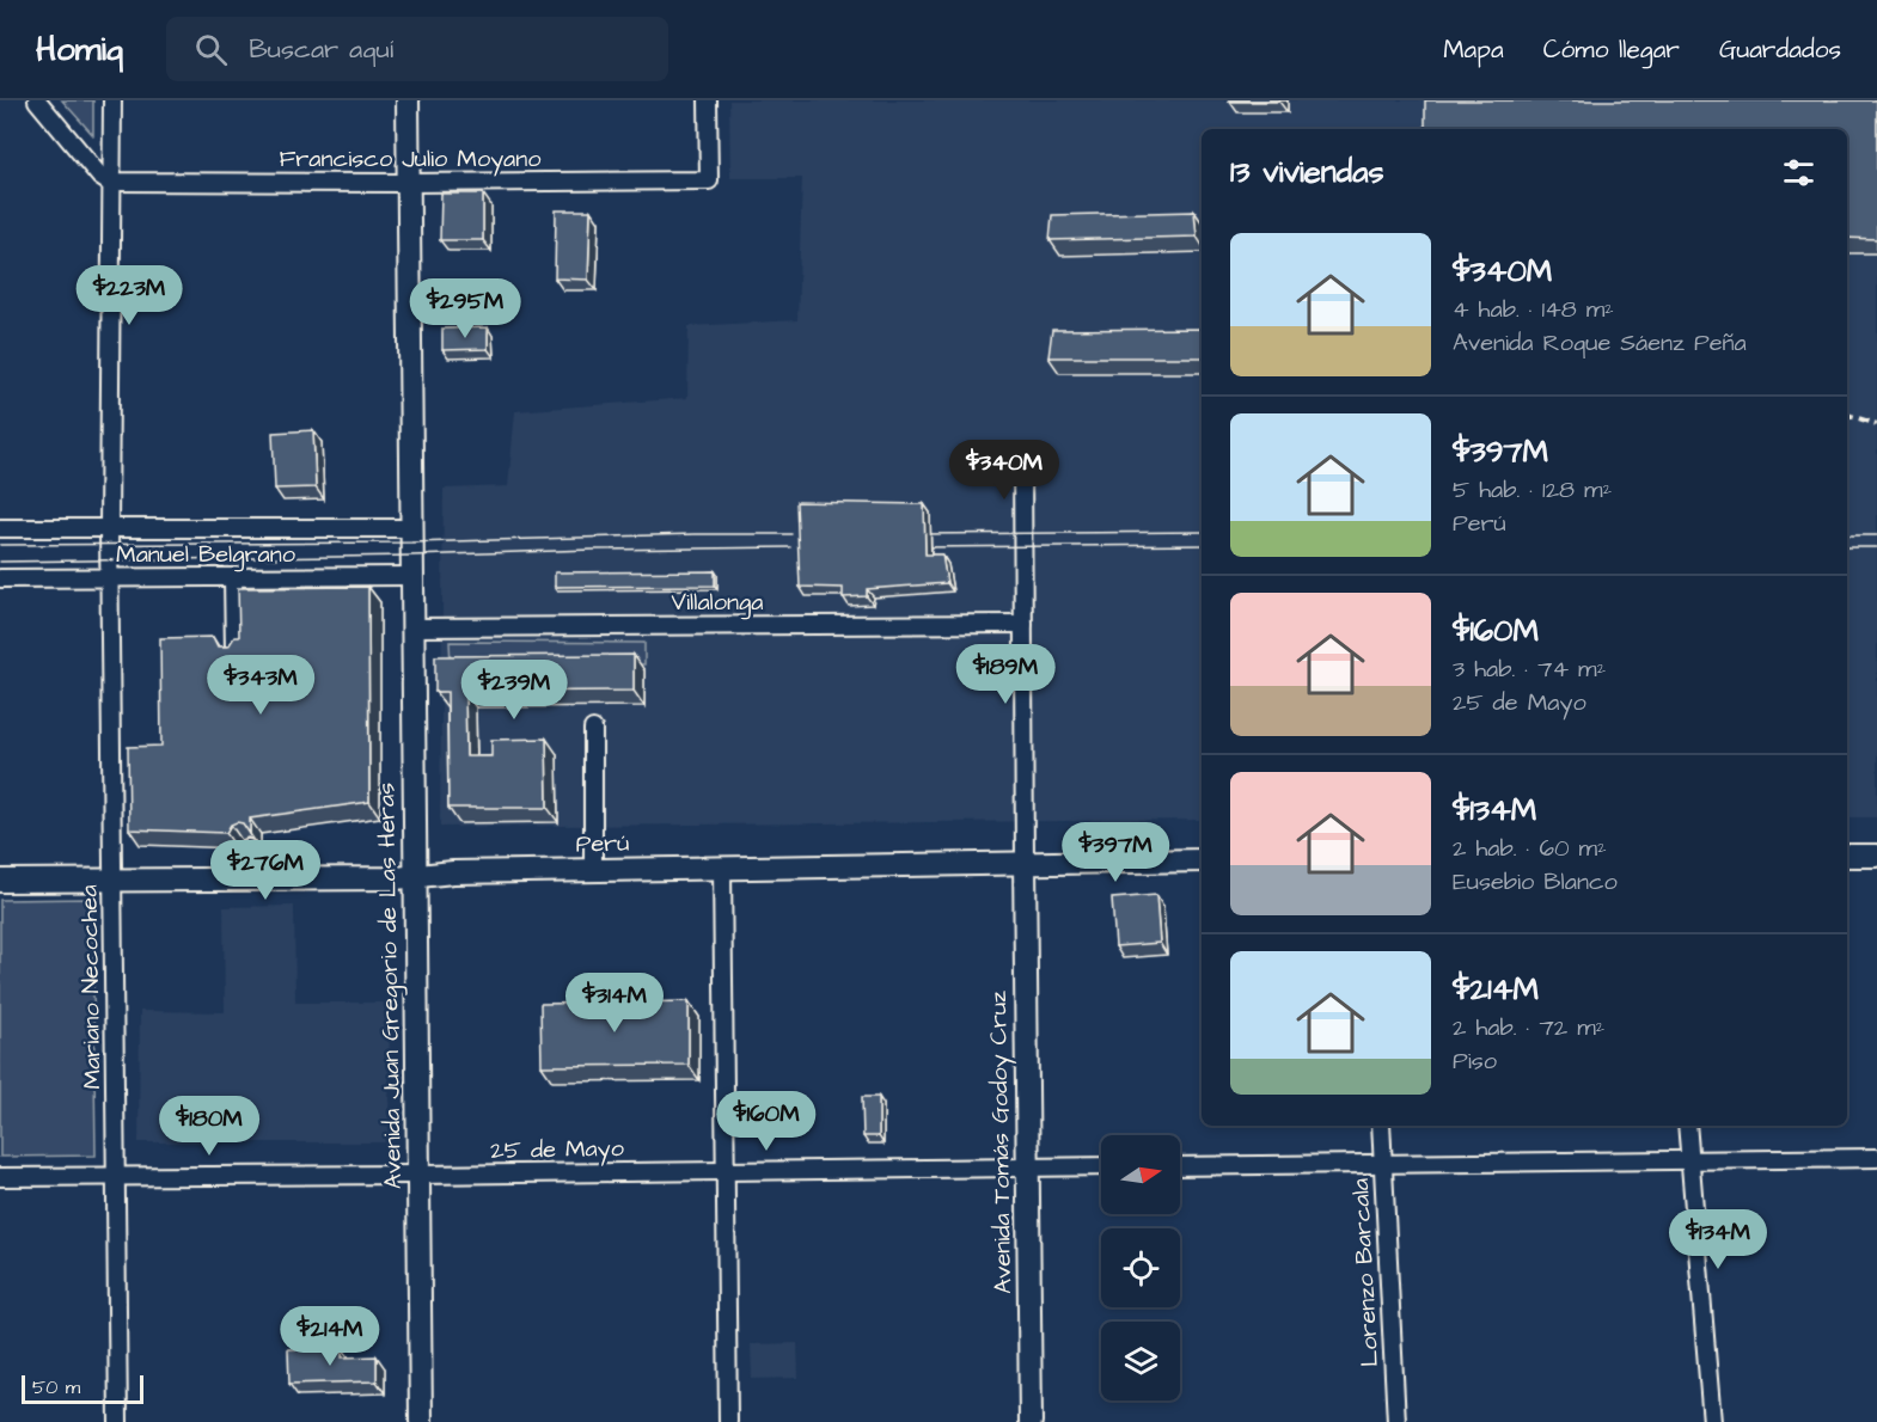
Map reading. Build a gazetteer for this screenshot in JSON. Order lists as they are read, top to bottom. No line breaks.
{"streets":{"main road":["Perú","Avenida Juan Gregorio de Las Heras","Avenida Tomás Godoy Cruz"],"street":["Francisco Julio Moyano","Manuel Belgrano","Villalonga","Mariano Necochea","25 de Mayo","Lorenzo Barcala"]},"crossings":[["Francisco Julio Moyano","Avenida Juan Gregorio de Las Heras"],["Francisco Julio Moyano","Mariano Necochea"],["Manuel Belgrano","Avenida Juan Gregorio de Las Heras"],["Manuel Belgrano","Mariano Necochea"],["Villalonga","Avenida Juan Gregorio de Las Heras"],["Perú","Avenida Juan Gregorio de Las Heras"],["Perú","Mariano Necochea"],["Perú","Avenida Tomás Godoy Cruz"],["Avenida Juan Gregorio de Las Heras","25 de Mayo"],["Mariano Necochea","25 de Mayo"],["Avenida Tomás Godoy Cruz","25 de Mayo"]],"scale_bar":"50 m","north":"right","page":{"header":"Homiq","search":"Buscar aquí","nav":["Mapa","Cómo llegar","Guardados"],"heading":"13 viviendas","list":[{"name":"$340M","note":"4 hab. · 148 m² · Avenida Roque Sáenz Peña"},{"name":"$397M","note":"5 hab. · 128 m² · Perú"},{"name":"$160M","note":"3 hab. · 74 m² · 25 de Mayo"},{"name":"$134M","note":"2 hab. · 60 m² · Eusebio Blanco"},{"name":"$214M","note":"2 hab. · 72 m² · Piso"}],"price":["$223M","$295M","$340M","$189M","$343M","$239M","$397M","$276M","$314M","$160M","$180M","$134M","$214M"],"scale":"50 m"}}
